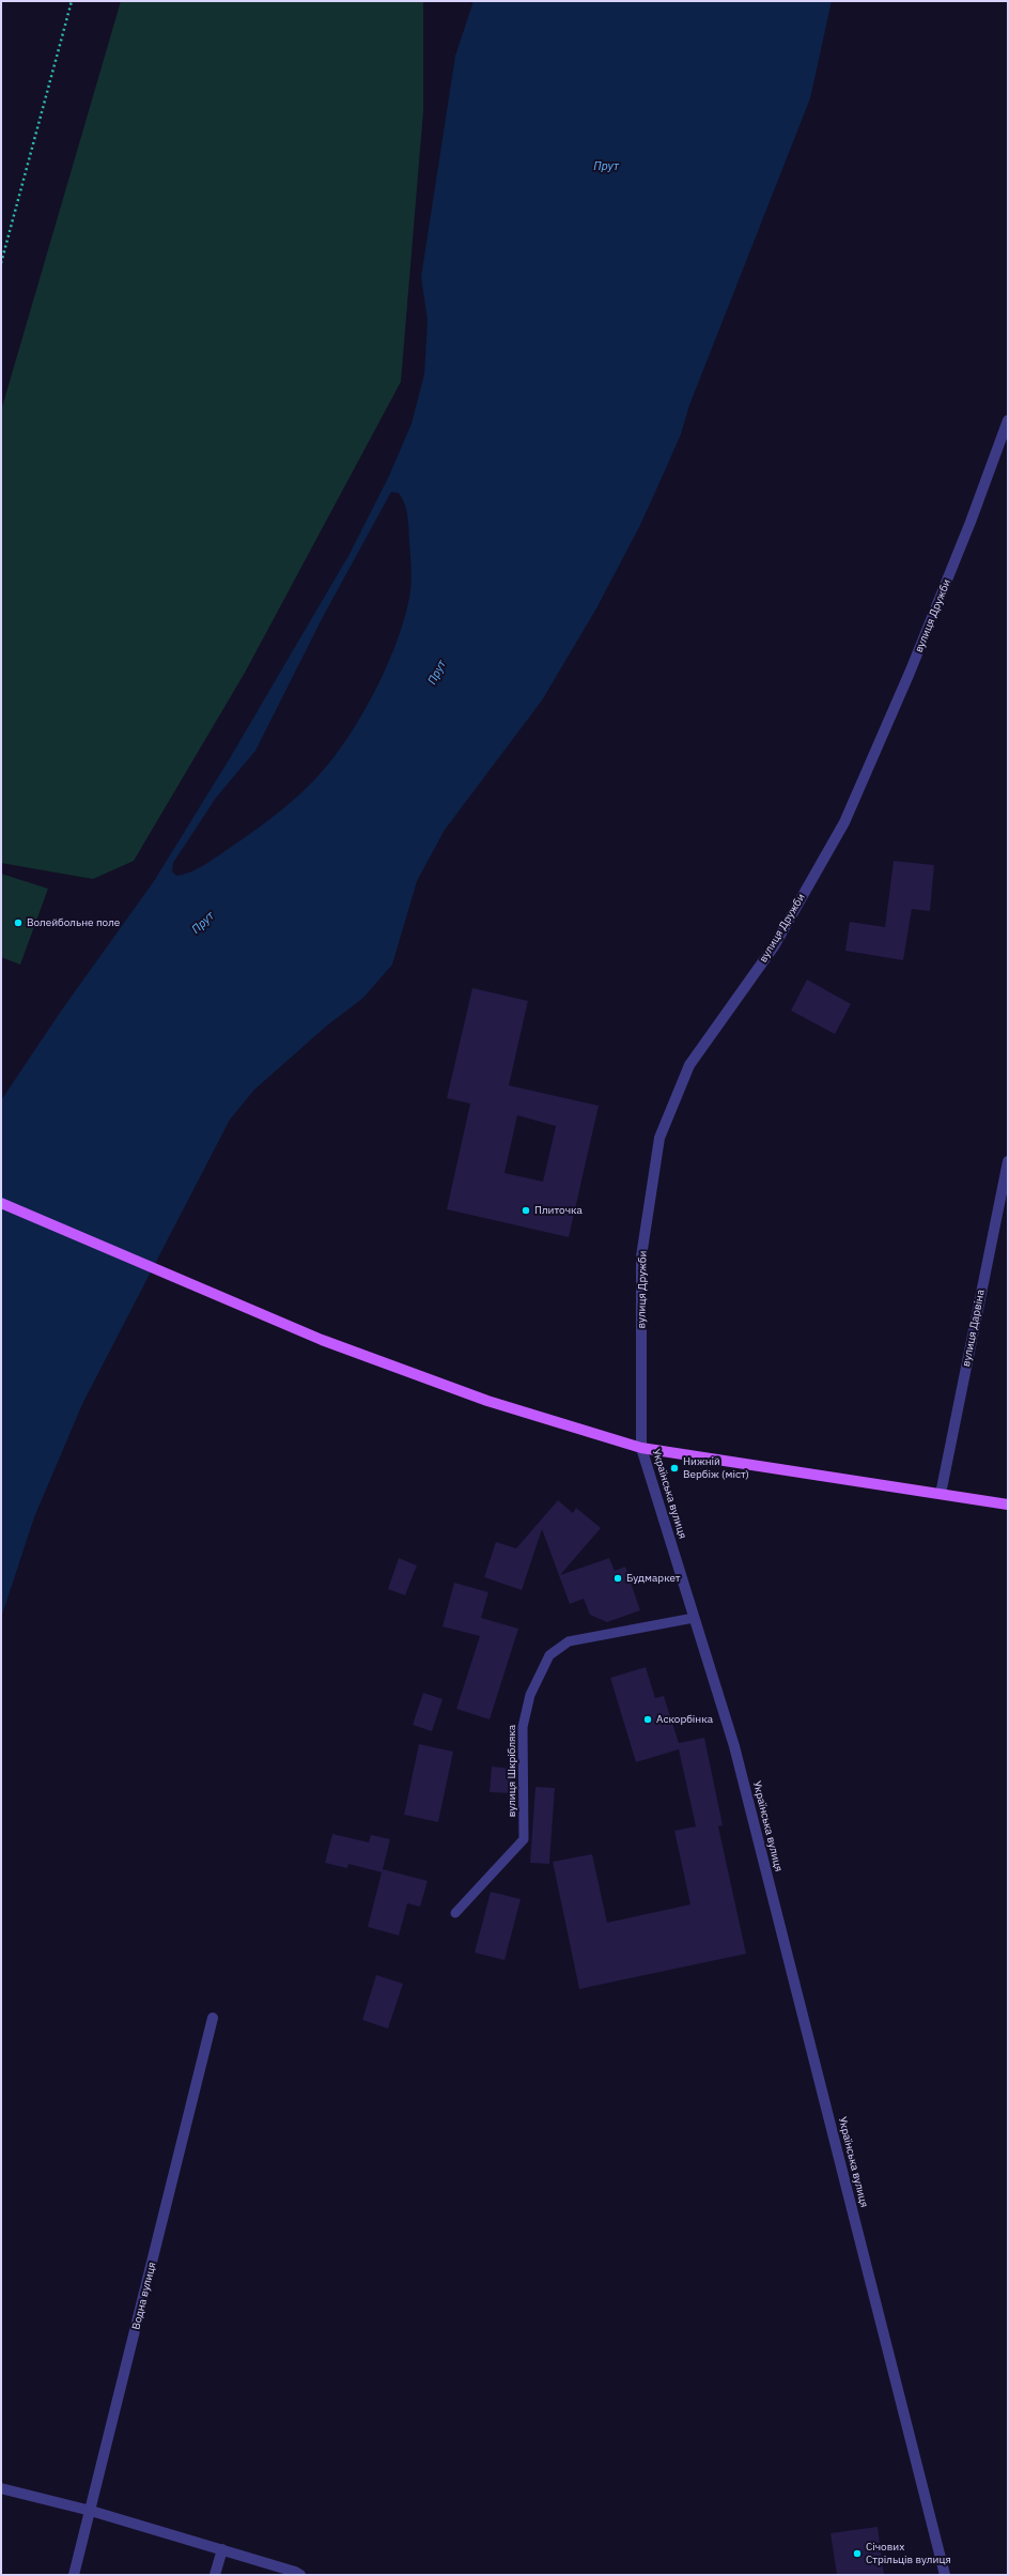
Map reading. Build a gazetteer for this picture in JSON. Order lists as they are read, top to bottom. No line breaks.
{"streets":{"main road":["Українська вулиця"],"street":["вулиця Дружби","вулиця Дарвіна","Водна вулиця"],"lane":["вулиця Шкрібляка"]},"crossings":[["вулиця Дружби","Українська вулиця"],["вулиця Дарвіна","Українська вулиця"],["Українська вулиця","вулиця Шкрібляка"]],"water":["Прут"],"places":["Волейбольне поле","Плиточка","Нижній Вербіж (міст)","Будмаркет","Аскорбінка","Січових Стрільців вулиця"]}
